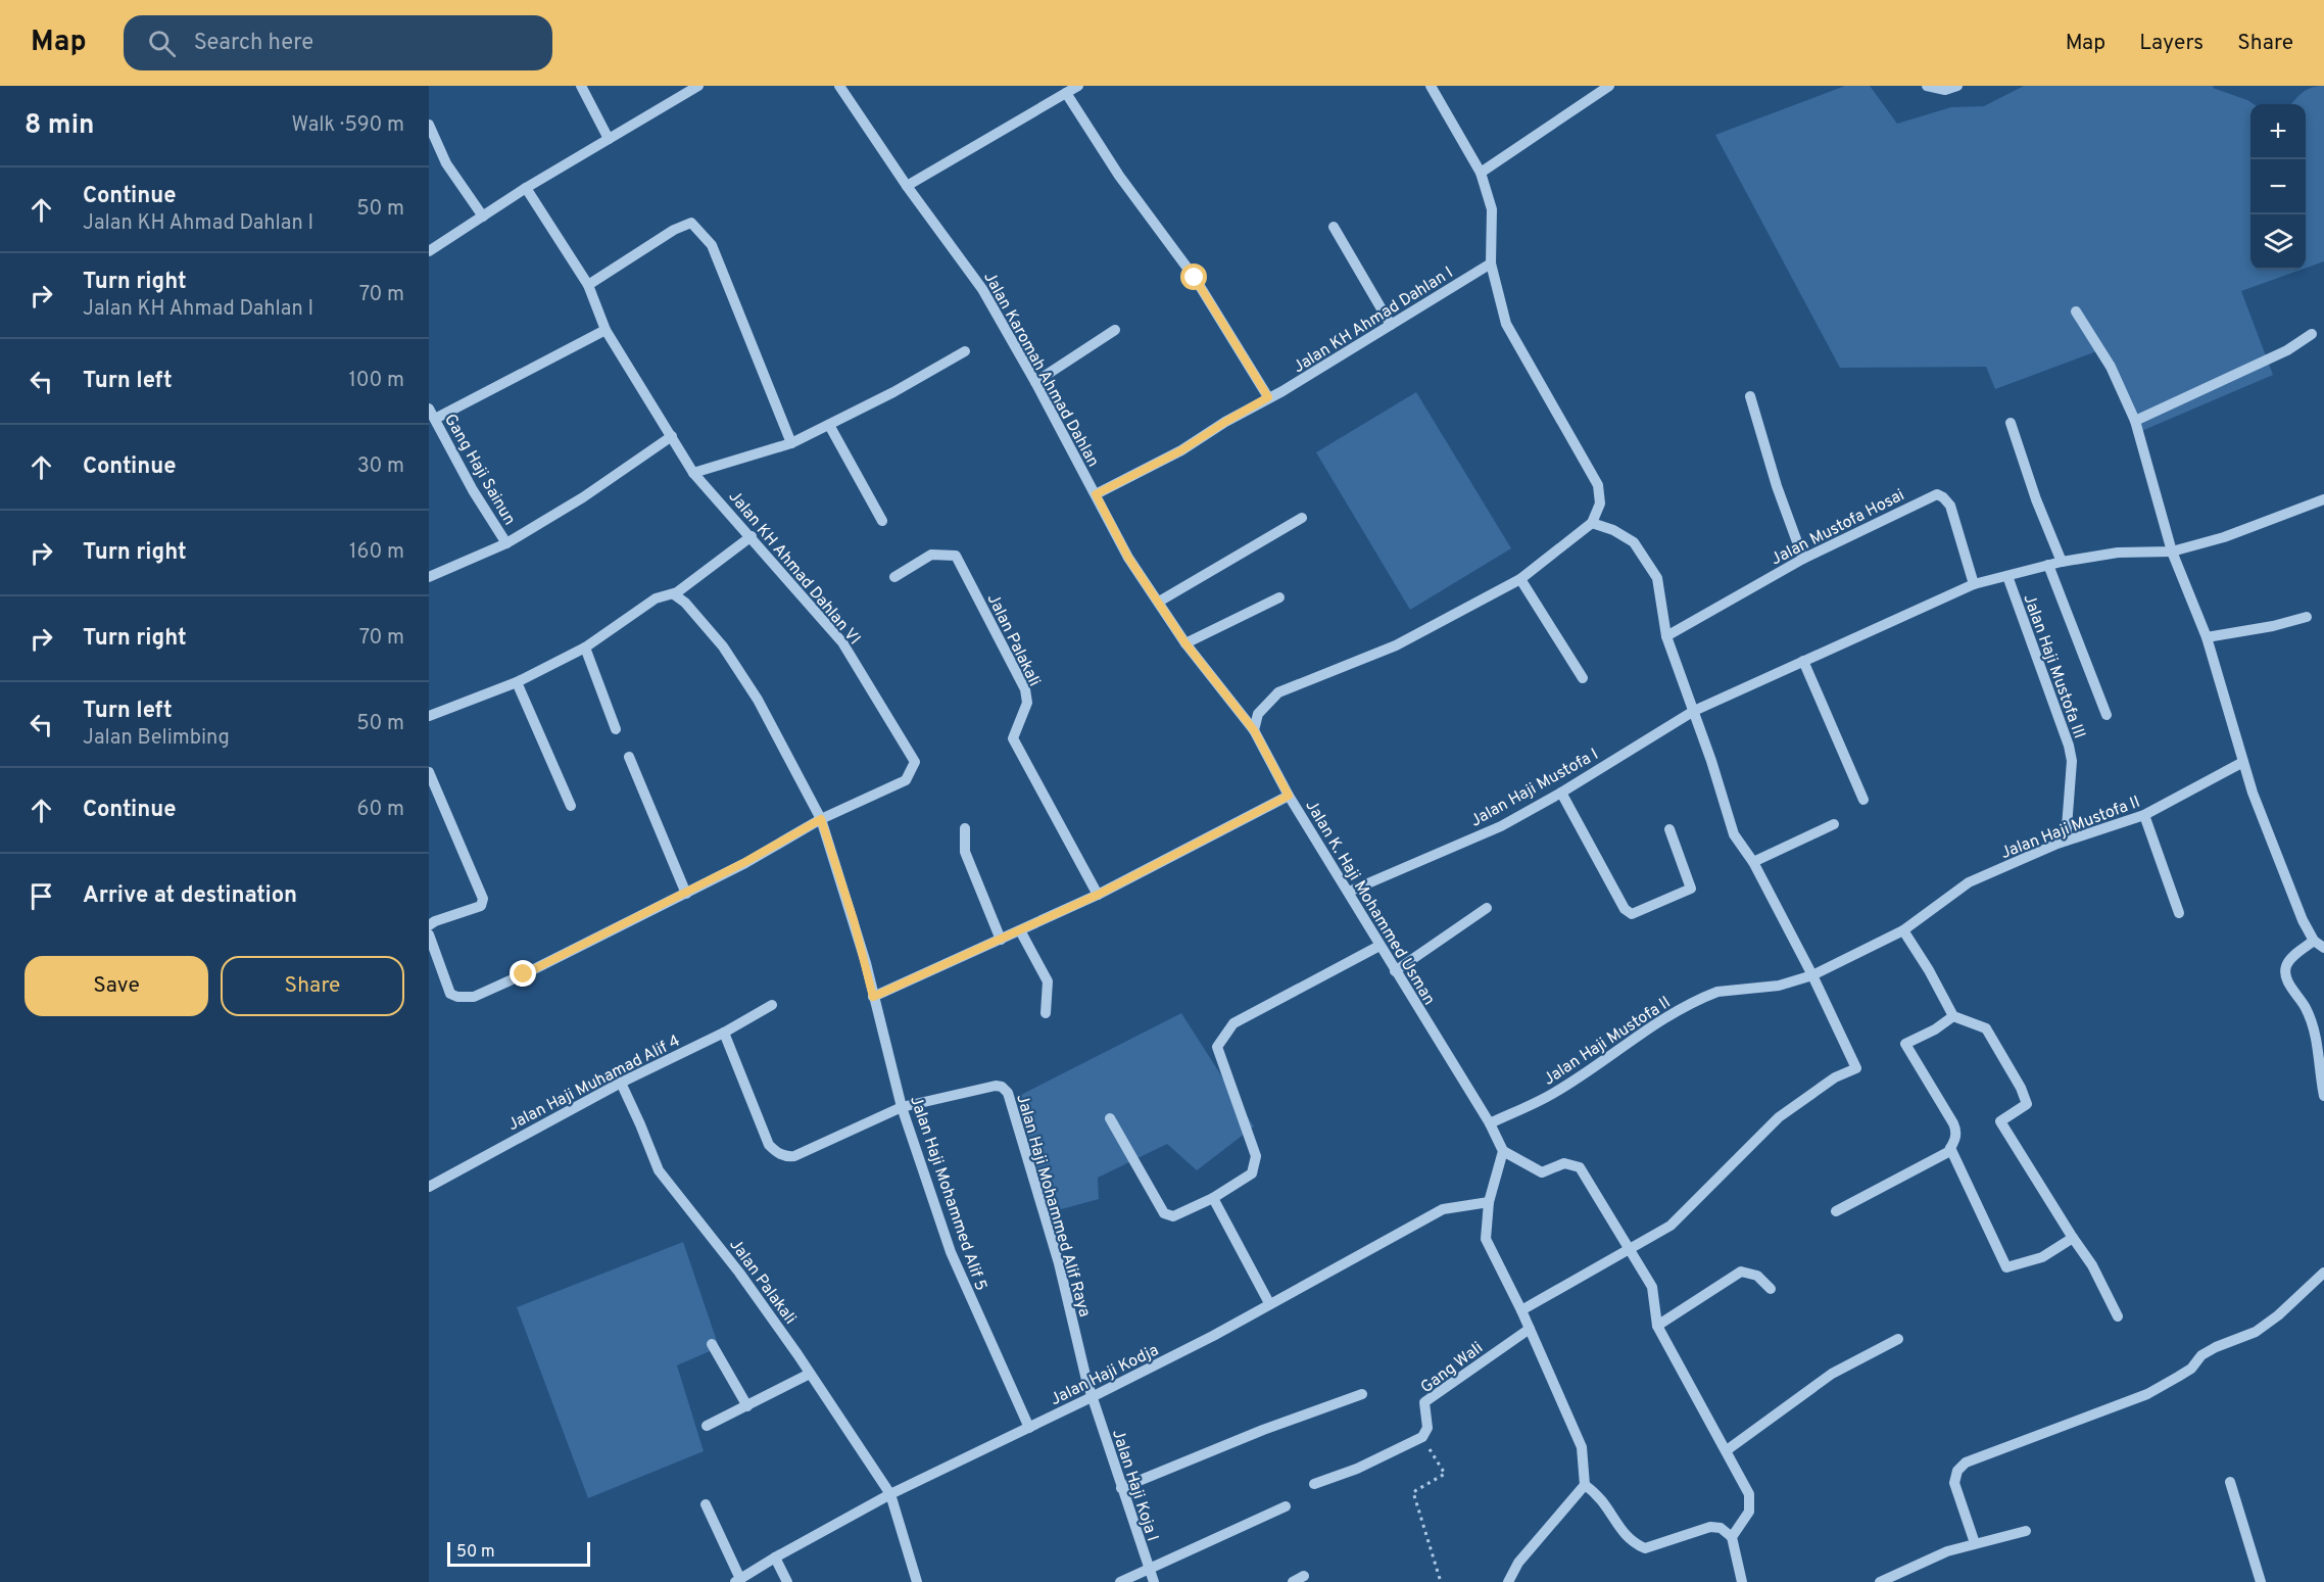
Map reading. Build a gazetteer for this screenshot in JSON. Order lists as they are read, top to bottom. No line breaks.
{"streets":{"street":["Jalan KH Ahmad Dahlan I","Jalan Karomah Ahmad Dahlan","Gang Haji Sainun","Jalan Mustofa Hosai","Jalan KH Ahmad Dahlan VI","Jalan Palakali","Jalan Haji Mustofa III","Jalan Haji Mustofa I","Jalan Haji Mustofa II","Jalan K. Haji Mohammed Usman","Jalan Haji Muhamad Alif 4","Jalan Haji Mohammed Alif 5","Jalan Haji Mohammed Alif Raya","Gang Wali","Jalan Haji Kodja","Jalan Haji Koja I"]},"crossings":[["Jalan KH Ahmad Dahlan I","Jalan Karomah Ahmad Dahlan"],["Jalan Karomah Ahmad Dahlan","Jalan K. Haji Mohammed Usman"],["Jalan Mustofa Hosai","Jalan Haji Mustofa I"],["Jalan KH Ahmad Dahlan VI","Jalan Haji Mohammed Alif 5"],["Jalan Palakali","Jalan Haji Muhamad Alif 4"],["Jalan Palakali","Jalan Haji Kodja"],["Jalan Haji Mustofa III","Jalan Haji Mustofa I"],["Jalan Haji Mustofa III","Jalan Haji Mustofa II"],["Jalan Haji Mustofa I","Jalan K. Haji Mohammed Usman"],["Jalan Haji Mustofa II","Jalan K. Haji Mohammed Usman"],["Jalan Haji Muhamad Alif 4","Jalan Haji Mohammed Alif Raya"],["Jalan Haji Mohammed Alif 5","Jalan Haji Mohammed Alif Raya"],["Jalan Haji Mohammed Alif 5","Jalan Haji Kodja"],["Jalan Haji Mohammed Alif Raya","Jalan Haji Kodja"],["Jalan Haji Mohammed Alif Raya","Jalan Haji Koja I"],["Jalan Haji Kodja","Jalan Haji Koja I"]],"scale_bar":"50 m","page":{"header":"Map","search":"Search here","nav":["Map","Layers","Share"],"heading":["8 min","Walk · 590 m"],"map_buttons":["+","−"],"list":[["Continue","Jalan KH Ahmad Dahlan I","50 m"],["Turn right","Jalan KH Ahmad Dahlan I","70 m"],["Turn left","100 m"],["Continue","30 m"],["Turn right","160 m"],["Turn right","70 m"],["Turn left","Jalan Belimbing","50 m"],["Continue","60 m"],"Arrive at destination"],"buttons":["Save","Share"],"scale":"50 m"}}
